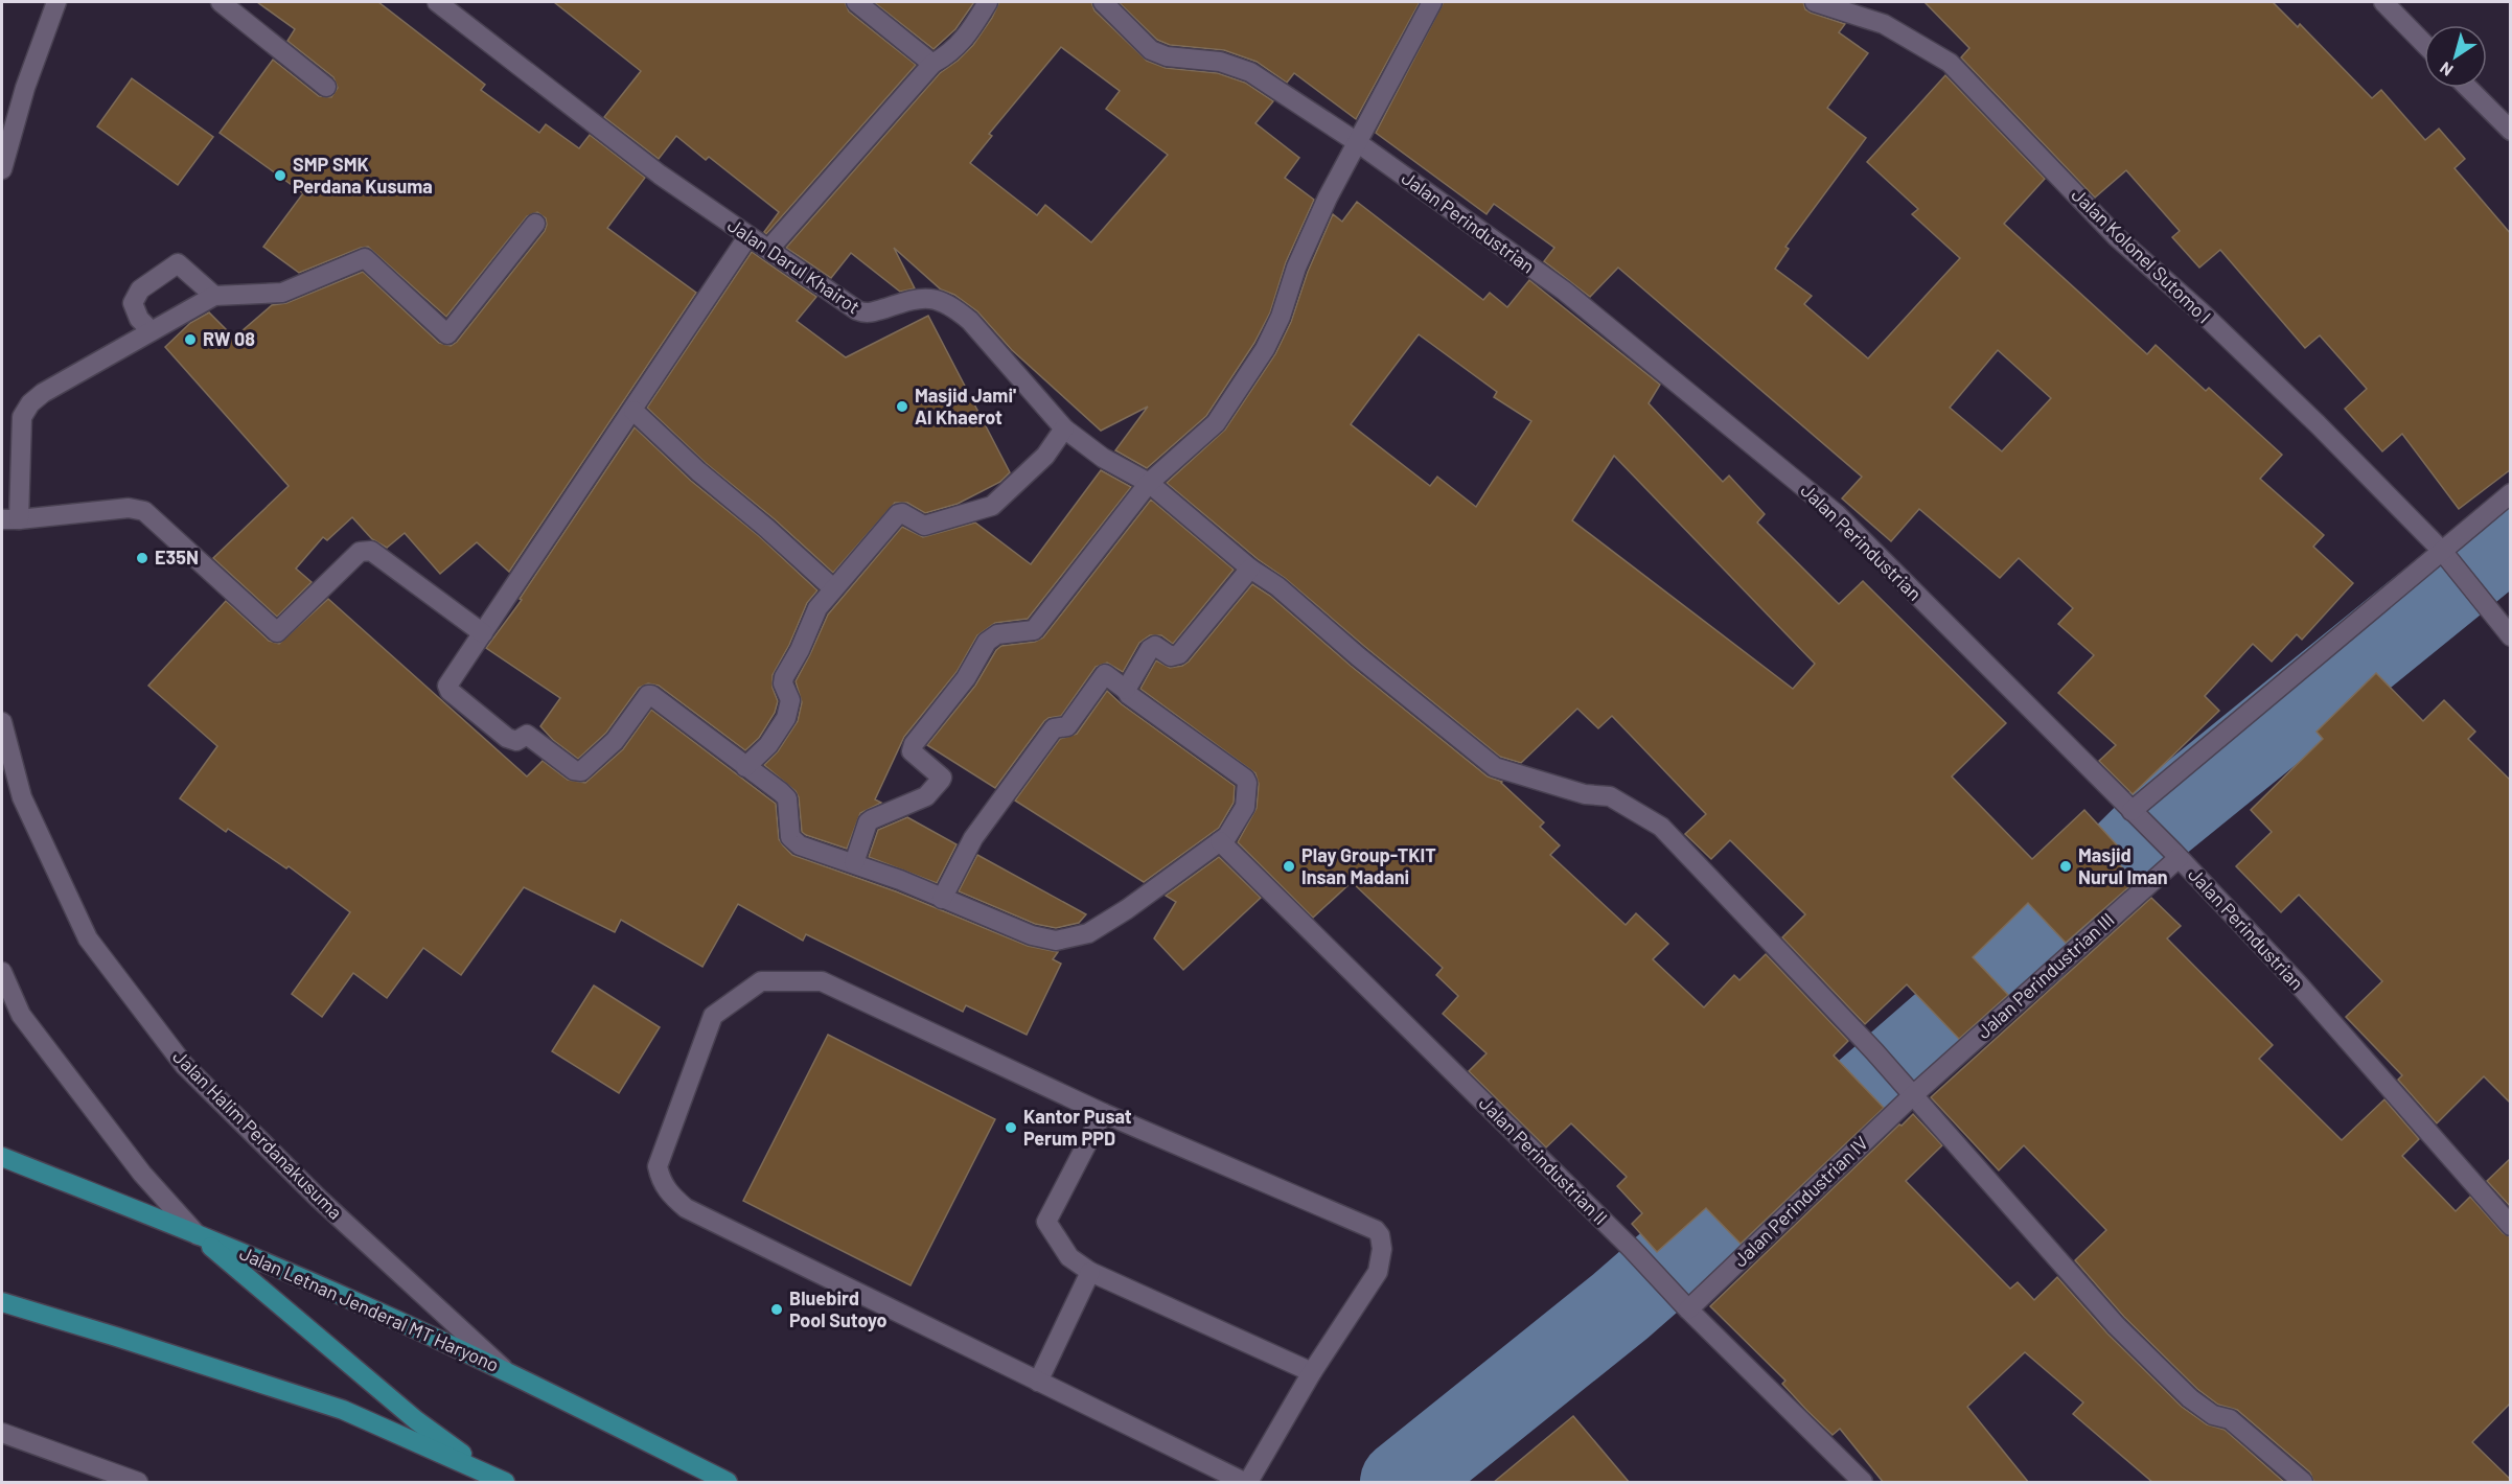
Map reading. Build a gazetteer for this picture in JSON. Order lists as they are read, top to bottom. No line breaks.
{"streets":{"main road":["Jalan Letnan Jenderal MT Haryono"],"street":["Jalan Perindustrian","Jalan Kolonel Sutomo I","Jalan Darul Khairot","Jalan Perindustrian III","Jalan Halim Perdanakusuma","Jalan Perindustrian II","Jalan Perindustrian IV"]},"crossings":[["Jalan Perindustrian","Jalan Perindustrian III"],["Jalan Darul Khairot","Jalan Perindustrian III"],["Jalan Darul Khairot","Jalan Perindustrian IV"],["Jalan Perindustrian III","Jalan Perindustrian IV"],["Jalan Halim Perdanakusuma","Jalan Letnan Jenderal MT Haryono"],["Jalan Perindustrian II","Jalan Perindustrian IV"]],"places":["SMP SMK Perdana Kusuma","RW 08","Masjid Jami' Al Khaerot","E35N","Play Group-TKIT Insan Madani","Masjid Nurul Iman","Kantor Pusat Perum PPD","Bluebird Pool Sutoyo"],"north":"bottom left"}
